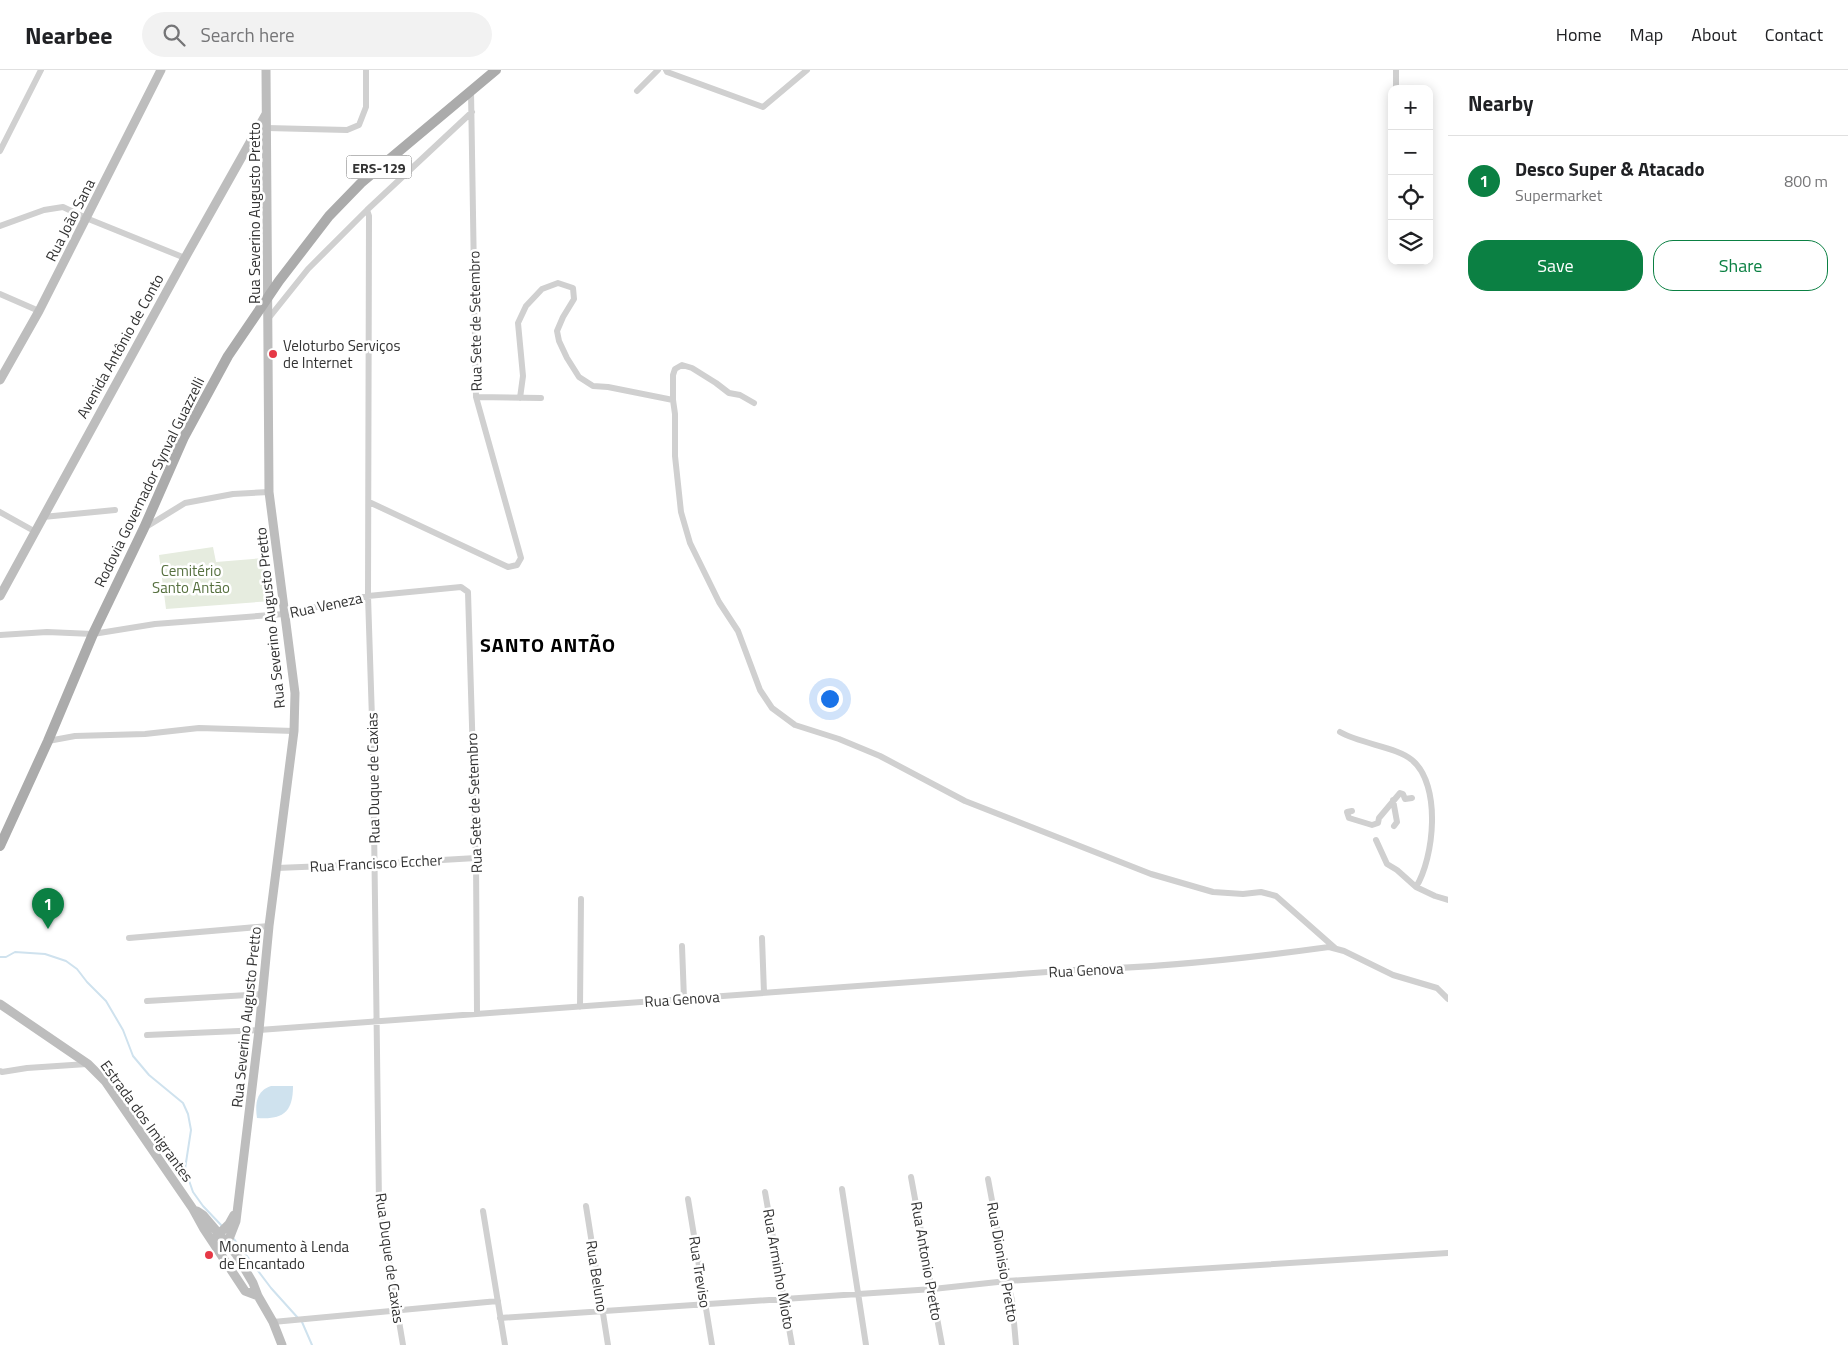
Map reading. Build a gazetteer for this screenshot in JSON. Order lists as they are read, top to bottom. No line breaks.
{"streets":{"main road":["ERS-129","Rodovia Governador Synval Guazzelli"],"street":["Rua Severino Augusto Pretto","Rua João Sana","Rua Sete de Setembro","Avenida Antônio de Conto","Rua Veneza","Rua Duque de Caxias","Rua Francisco Eccher","Rua Genova","Estrada dos Imigrantes","Rua Antonio Pretto","Rua Dionisio Pretto","Rua Arminho Mioto","Rua Treviso","Rua Beluno"]},"crossings":[["Rua Severino Augusto Pretto","Avenida Antônio de Conto"],["Rua Severino Augusto Pretto","Rua Veneza"],["Rua Severino Augusto Pretto","Rua Francisco Eccher"],["Rua Severino Augusto Pretto","Rua Genova"],["Rua Severino Augusto Pretto","Estrada dos Imigrantes"],["Rua Sete de Setembro","Rodovia Governador Synval Guazzelli"],["Rua Sete de Setembro","Rua Veneza"],["Rua Sete de Setembro","Rua Duque de Caxias"],["Rua Sete de Setembro","Rua Francisco Eccher"],["Rua Sete de Setembro","Rua Genova"],["Rodovia Governador Synval Guazzelli","Rua Veneza"],["Rua Veneza","Rua Duque de Caxias"],["Rua Duque de Caxias","Rua Francisco Eccher"],["Rua Duque de Caxias","Rua Genova"]],"districts":["SANTO ANTÃO"],"parks":["Cemitério Santo Antão"],"places":["Veloturbo Serviços de Internet","Monumento à Lenda de Encantado"],"page":{"header":"Nearbee","search":"Search here","nav":["Home","Map","About","Contact"],"heading":"Nearby","map_buttons":["+","−"],"list":[{"mark":"1","name":"Desco Super & Atacado","note":"Supermarket","value":"800 m"}],"buttons":["Save","Share"],"pins":"1"}}
